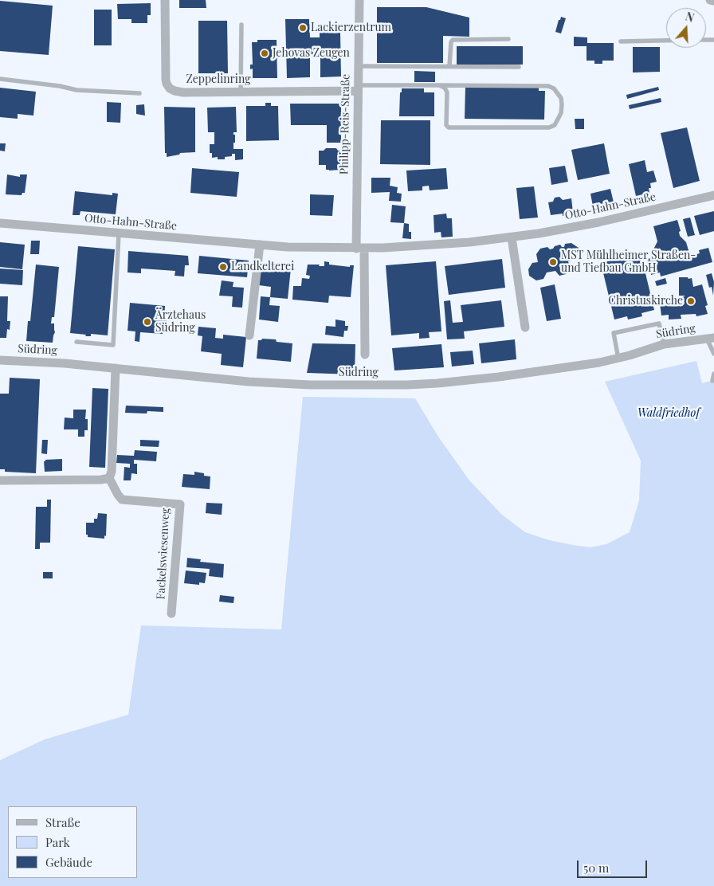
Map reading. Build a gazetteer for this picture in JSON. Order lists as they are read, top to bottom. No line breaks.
{"streets":{"street":["Zeppelinring","Philipp-Reis-Straße","Otto-Hahn-Straße","Südring","Fackelswiesenweg"]},"crossings":[["Zeppelinring","Philipp-Reis-Straße"],["Philipp-Reis-Straße","Otto-Hahn-Straße"]],"parks":["Waldfriedhof"],"places":["Lackierzentrum","Jehovas Zeugen","MST Mühlheimer Straßen- und Tiefbau GmbH","Landkelterei","Christuskirche","Ärztehaus Südring"],"legend":["Straße","Park","Gebäude"],"scale_bar":"50 m","north":"top"}
